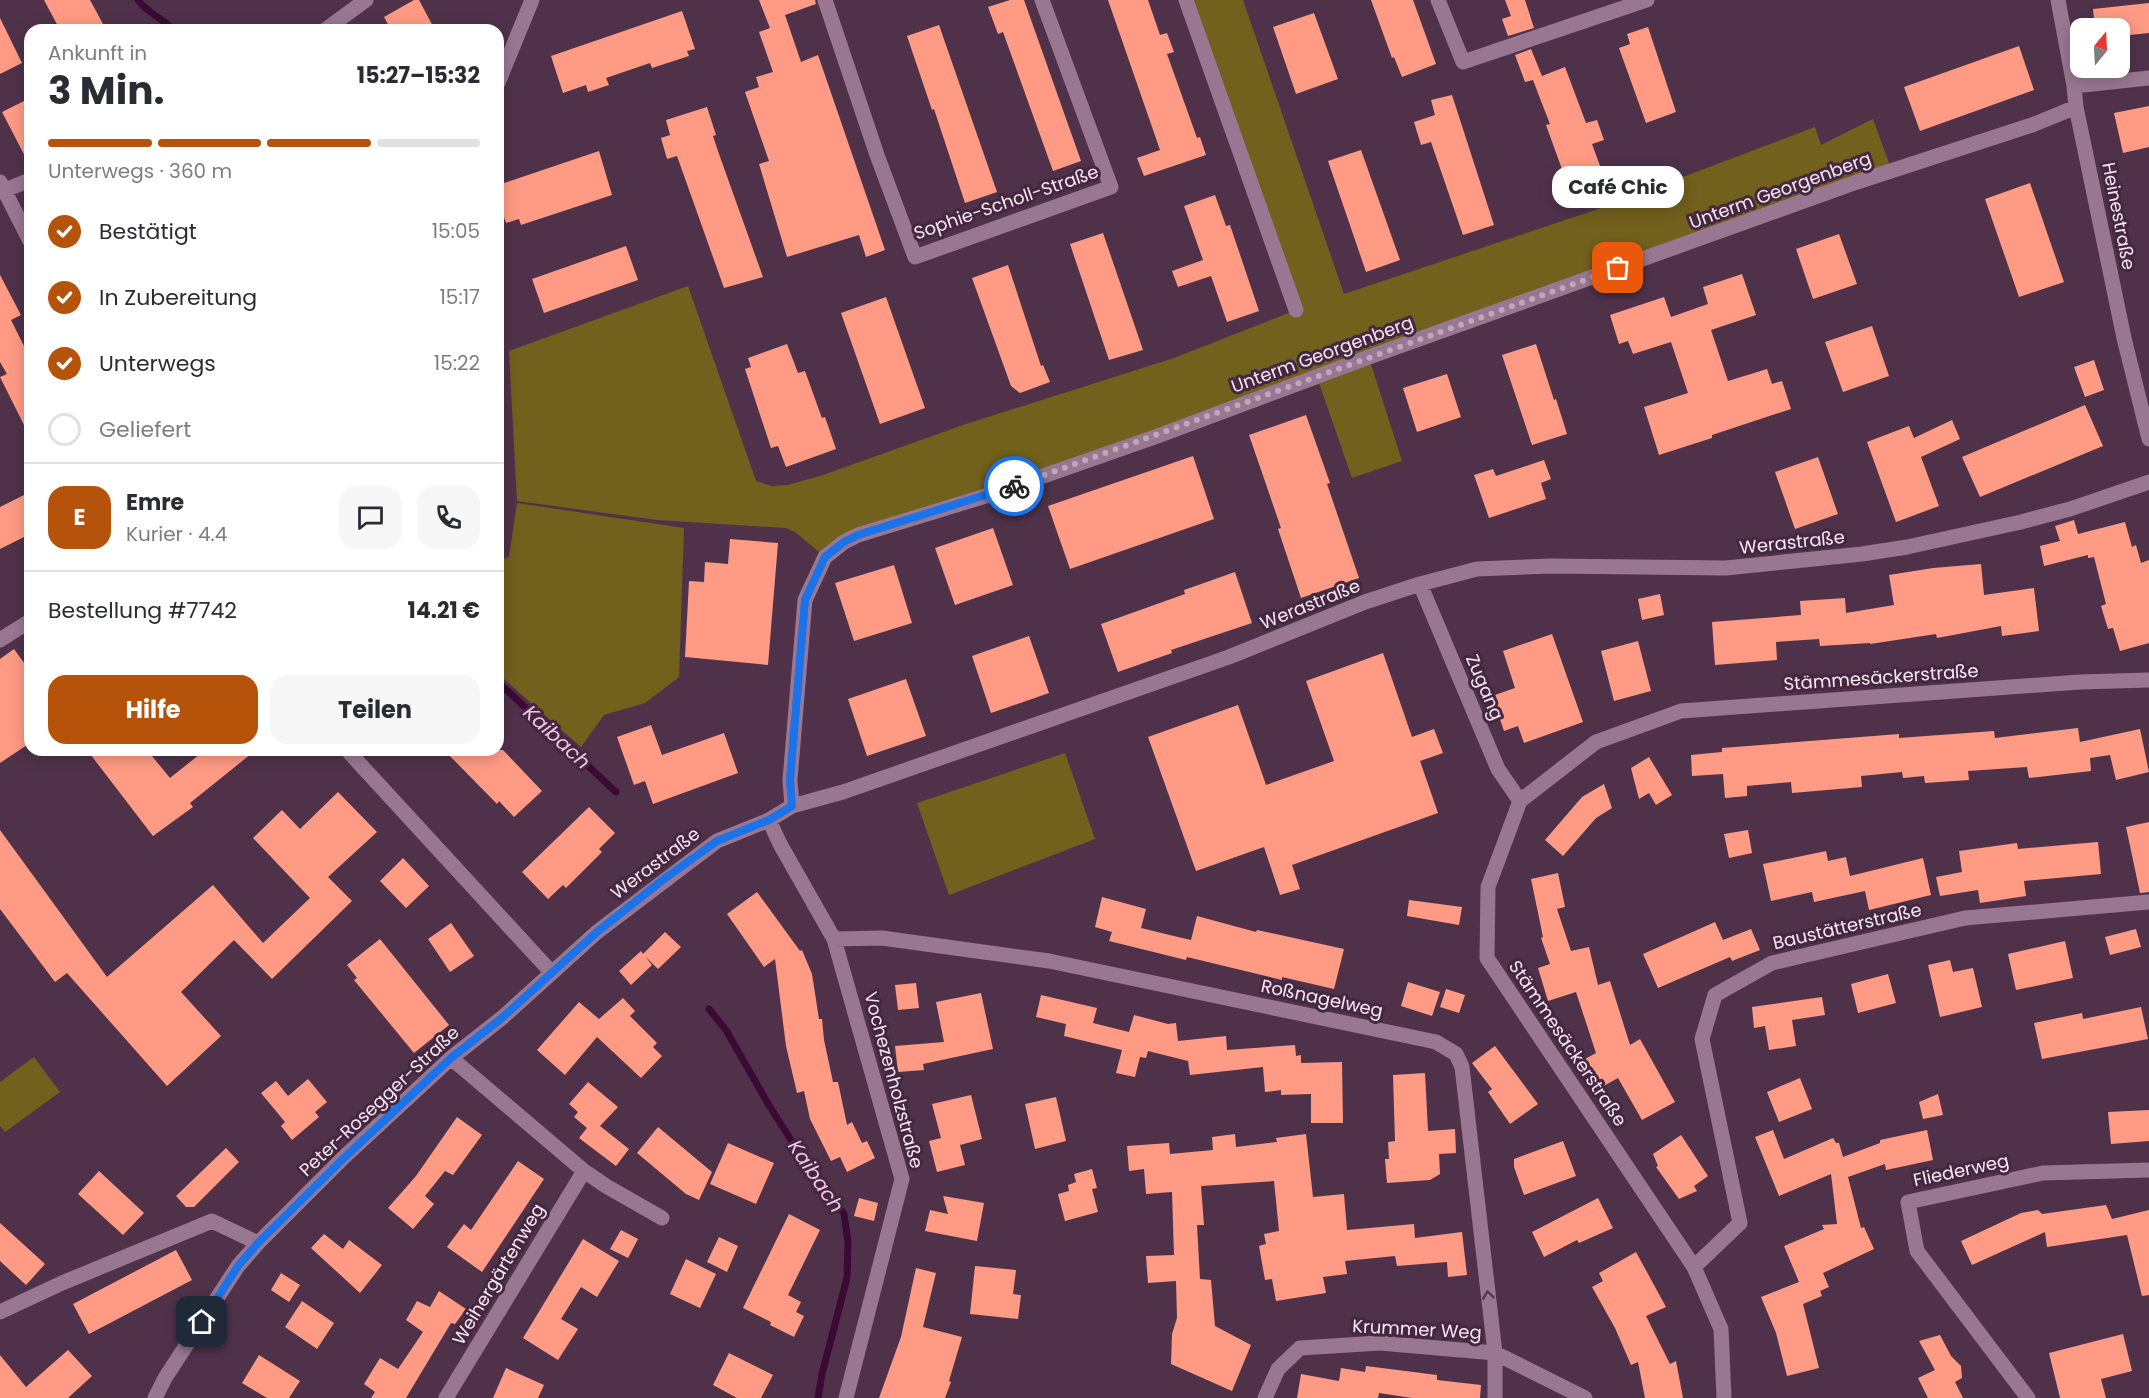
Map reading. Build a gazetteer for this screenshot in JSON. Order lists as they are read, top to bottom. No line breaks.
{"streets":{"street":["Unterm Georgenberg","Sophie-Scholl-Straße","Heinestraße","Werastraße","Stämmesäckerstraße","Zugang","Baustätterstraße","Roßnagelweg","Vochezenholzstraße","Peter-Rosegger-Straße","Fliederweg","Weihergärtenweg","Krummer Weg"]},"crossings":[["Unterm Georgenberg","Heinestraße"],["Unterm Georgenberg","Werastraße"],["Werastraße","Zugang"],["Werastraße","Vochezenholzstraße"],["Werastraße","Peter-Rosegger-Straße"],["Stämmesäckerstraße","Zugang"],["Stämmesäckerstraße","Baustätterstraße"],["Roßnagelweg","Vochezenholzstraße"],["Roßnagelweg","Krummer Weg"]],"one_way":["Roßnagelweg"],"water":["Kaibach"],"places":["Café Chic"],"north":"top","page":{"heading":["3 Min.","Ankunft in","15:27–15:32"],"panel":["Emre","Kurier · 4.4","Bestellung #7742","14.21 €"],"bar":"Unterwegs · 360 m","bubble":"Café Chic","list":[["Bestätigt","15:05"],["In Zubereitung","15:17"],["Unterwegs","15:22"],"Geliefert"],"round":"E","buttons":["Hilfe","Teilen"]}}
